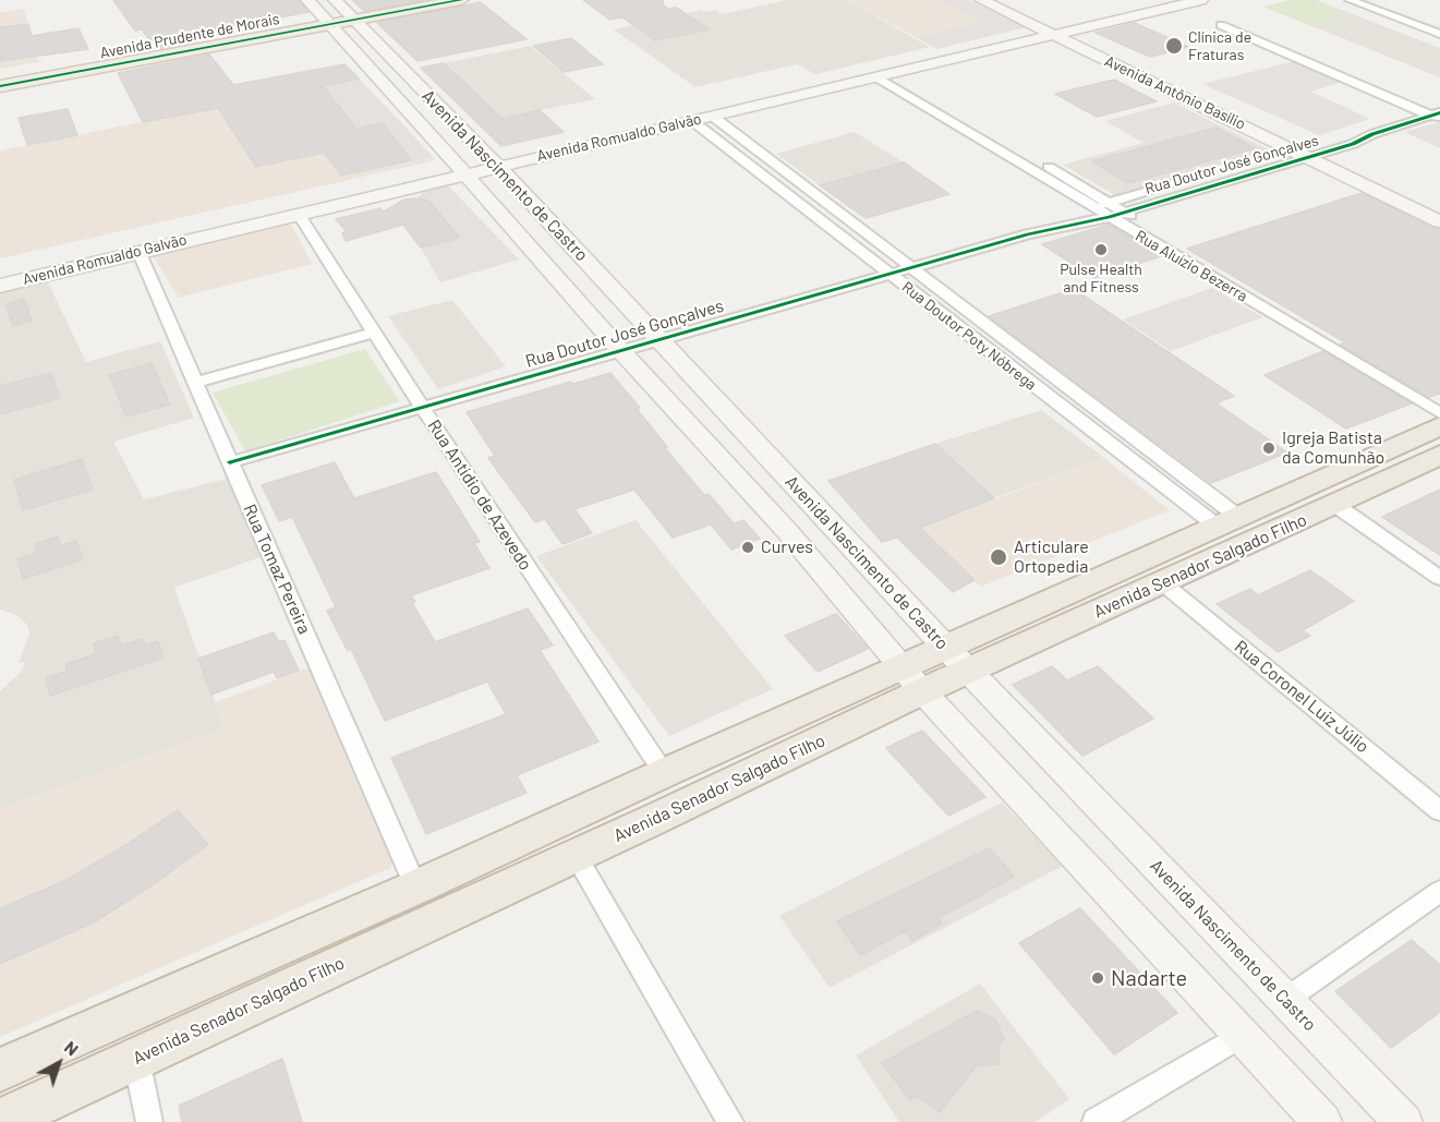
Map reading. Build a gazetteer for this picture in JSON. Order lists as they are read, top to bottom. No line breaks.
{"streets":{"highway":["Avenida Senador Salgado Filho"],"main road":["Avenida Prudente de Morais","Avenida Antônio Basílio","Avenida Romualdo Galvão","Avenida Nascimento de Castro"],"street":["Rua Doutor José Gonçalves","Rua Aluízio Bezerra","Rua Doutor Poty Nóbrega","Rua Antídio de Azevedo","Rua Tomaz Pereira","Rua Coronel Luiz Júlio"]},"crossings":[["Avenida Prudente de Morais","Avenida Nascimento de Castro"],["Avenida Antônio Basílio","Avenida Romualdo Galvão"],["Avenida Antônio Basílio","Rua Doutor José Gonçalves"],["Avenida Romualdo Galvão","Avenida Nascimento de Castro"],["Avenida Romualdo Galvão","Rua Aluízio Bezerra"],["Avenida Romualdo Galvão","Rua Doutor Poty Nóbrega"],["Avenida Romualdo Galvão","Rua Antídio de Azevedo"],["Avenida Romualdo Galvão","Rua Tomaz Pereira"],["Rua Doutor José Gonçalves","Avenida Nascimento de Castro"],["Rua Doutor José Gonçalves","Rua Aluízio Bezerra"],["Rua Doutor José Gonçalves","Rua Doutor Poty Nóbrega"],["Rua Doutor José Gonçalves","Rua Antídio de Azevedo"],["Rua Doutor José Gonçalves","Rua Tomaz Pereira"],["Avenida Nascimento de Castro","Avenida Senador Salgado Filho"],["Rua Doutor Poty Nóbrega","Avenida Senador Salgado Filho"],["Rua Antídio de Azevedo","Avenida Senador Salgado Filho"],["Avenida Senador Salgado Filho","Rua Tomaz Pereira"],["Avenida Senador Salgado Filho","Rua Coronel Luiz Júlio"]],"places":["Clínica de Fraturas","Pulse Health and Fitness","Igreja Batista da Comunhão","Curves","Articulare Ortopedia","Nadarte"],"north":"top right"}
